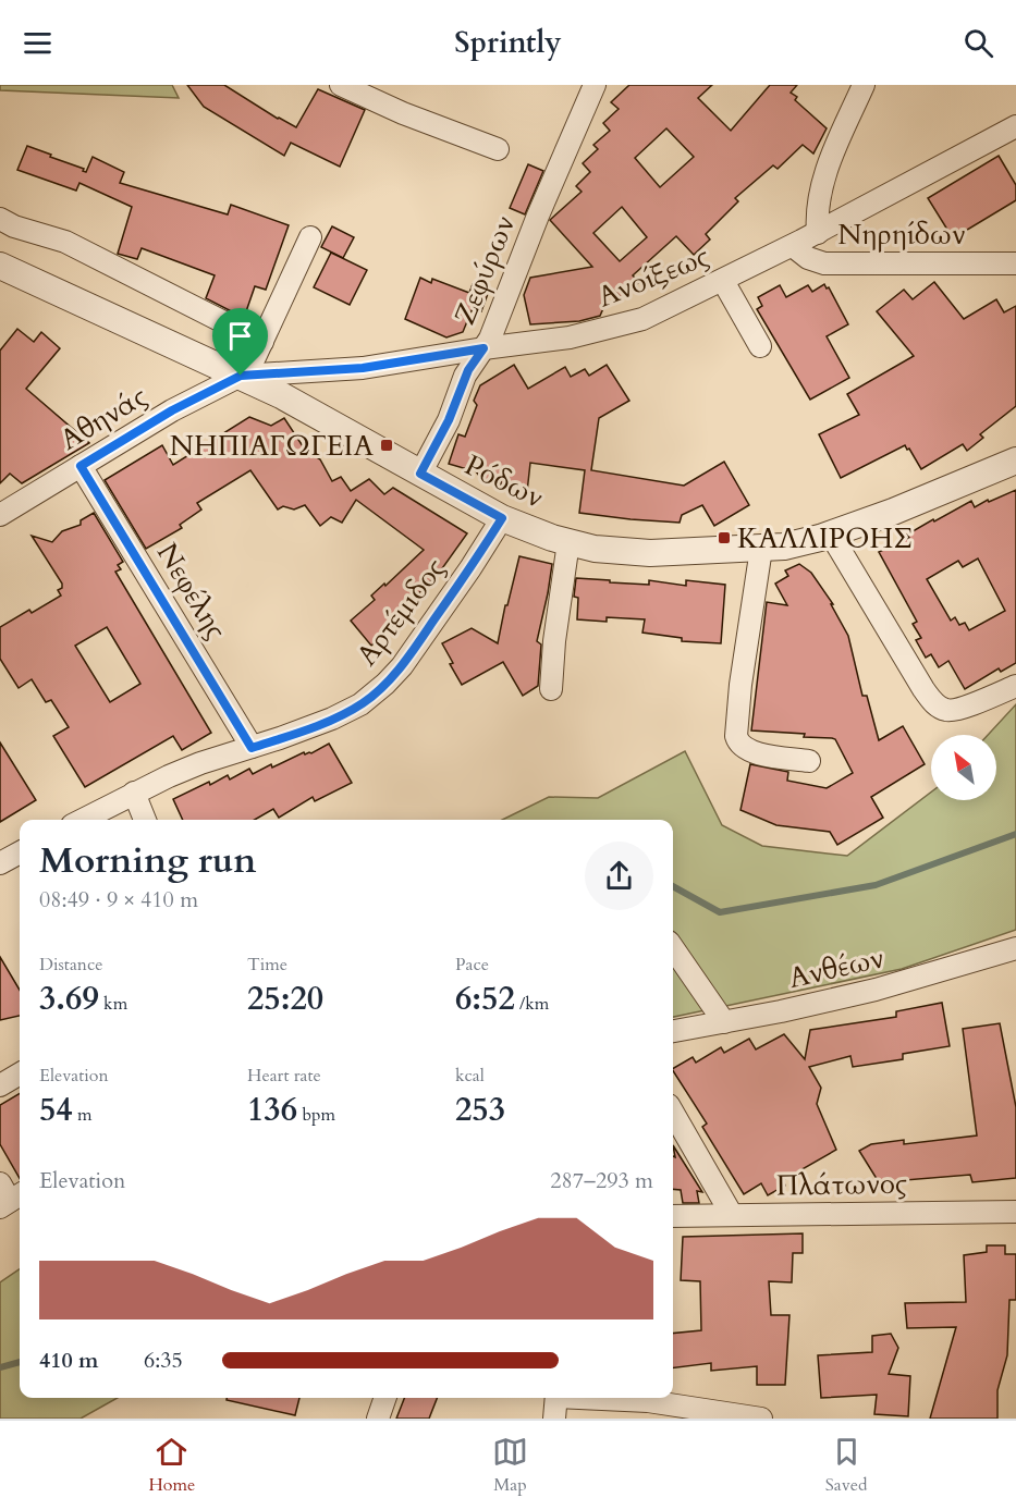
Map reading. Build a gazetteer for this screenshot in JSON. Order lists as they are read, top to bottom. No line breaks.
{"streets":{"street":["Νηρηίδων","Ζεφύρων","Ανοίξεως","Αθηνάς","Ρόδων","Νεφέλης","Αρτέμιδος","Ανθέων","Πλάτωνος"]},"crossings":[["Νηρηίδων","Ανοίξεως"],["Ζεφύρων","Ανοίξεως"],["Ζεφύρων","Ρόδων"],["Ανοίξεως","Αθηνάς"],["Ανοίξεως","Ρόδων"],["Αθηνάς","Ρόδων"],["Αθηνάς","Νεφέλης"],["Ρόδων","Αρτέμιδος"],["Νεφέλης","Αρτέμιδος"]],"places":{"transit":["ΝΗΠΙΑΓΩΓΕΙΑ","ΚΑΛΛΙΡΟΗΣ"]},"north":"top left","page":{"header":"Sprintly","heading":["Morning run","08:49 · 9 × 410 m"],"stats":[["Distance","3.69 km"],["Time","25:20"],["Pace","6:52 /km"],["Elevation","54 m"],["Heart rate","136 bpm"],["kcal","253"]],"chart":["Elevation","287–293 m"],"list":[{"name":"410 m","note":"6:35"}],"tabs":["Home","Map","Saved"]}}
